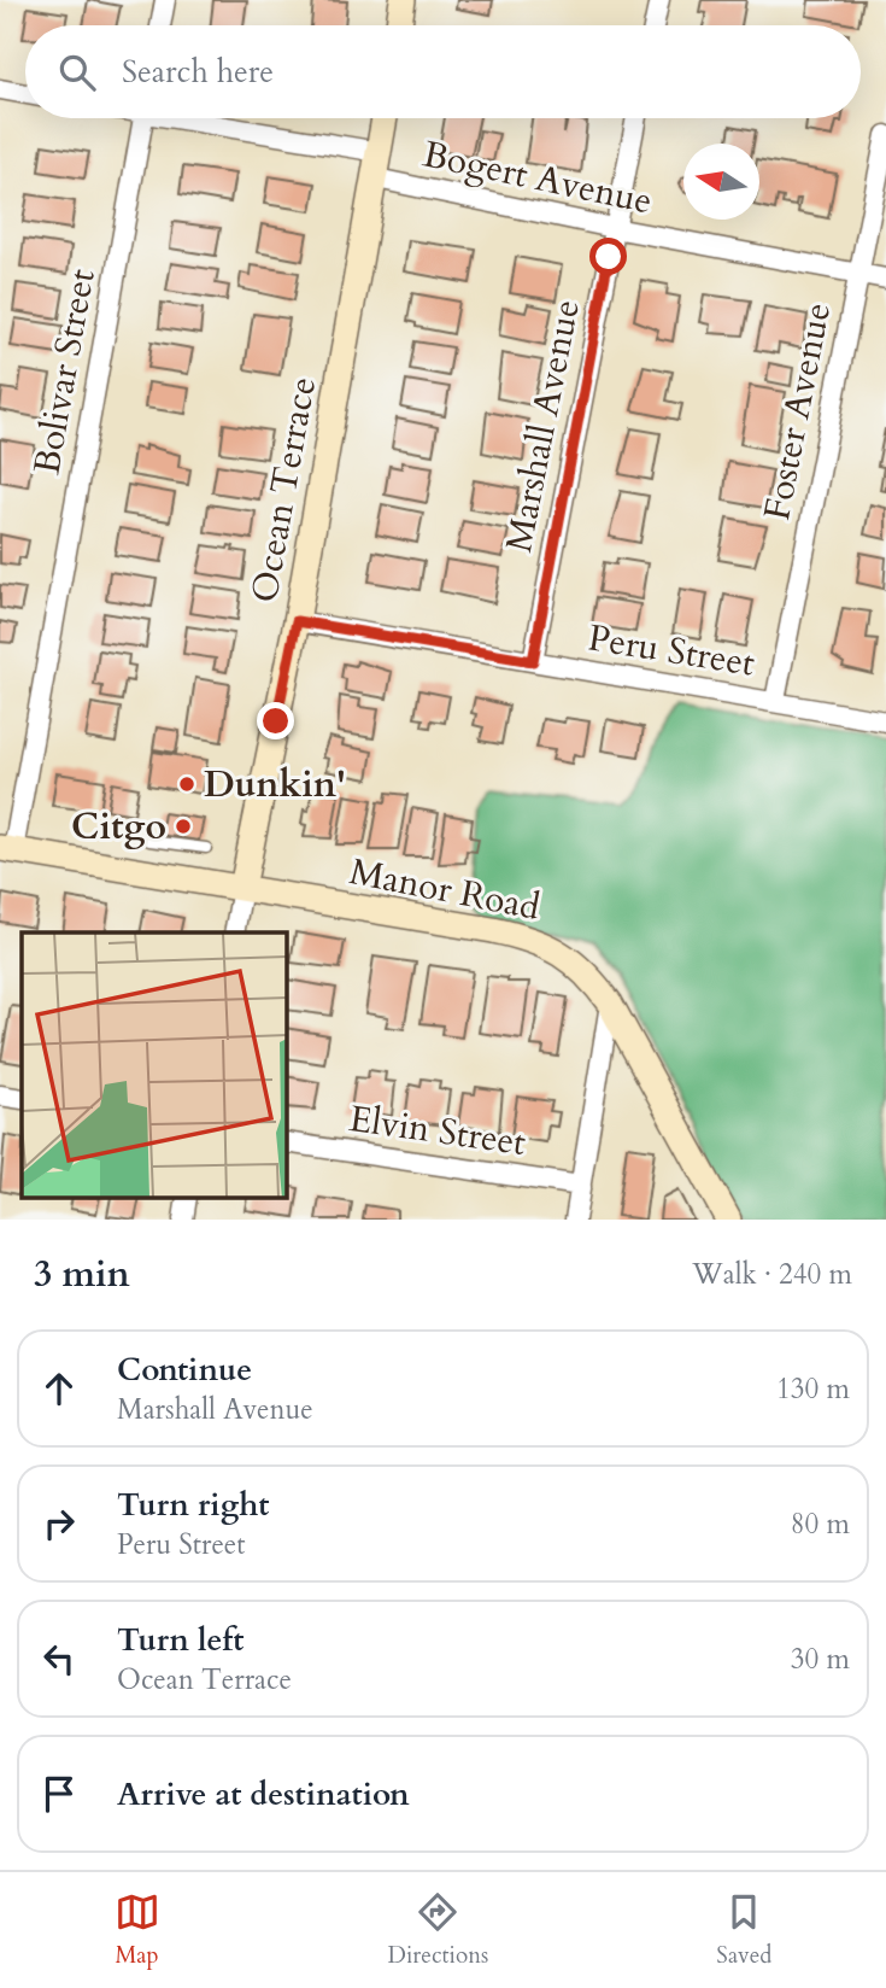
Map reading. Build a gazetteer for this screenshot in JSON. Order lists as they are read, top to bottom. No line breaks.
{"streets":{"street":["Bogert Avenue","Bolivar Street","Foster Avenue","Marshall Avenue","Ocean Terrace","Peru Street","Manor Road","Elvin Street"]},"crossings":[["Bogert Avenue","Foster Avenue"],["Bogert Avenue","Marshall Avenue"],["Bogert Avenue","Ocean Terrace"],["Bolivar Street","Manor Road"],["Foster Avenue","Peru Street"],["Marshall Avenue","Peru Street"],["Ocean Terrace","Peru Street"],["Ocean Terrace","Manor Road"]],"places":["Dunkin'","Citgo"],"north":"left","page":{"search":"Search here","heading":["3 min","Walk · 240 m"],"list":[["Continue","Marshall Avenue","130 m"],["Turn right","Peru Street","80 m"],["Turn left","Ocean Terrace","30 m"],"Arrive at destination"],"nav":["Map","Directions","Saved"]}}
